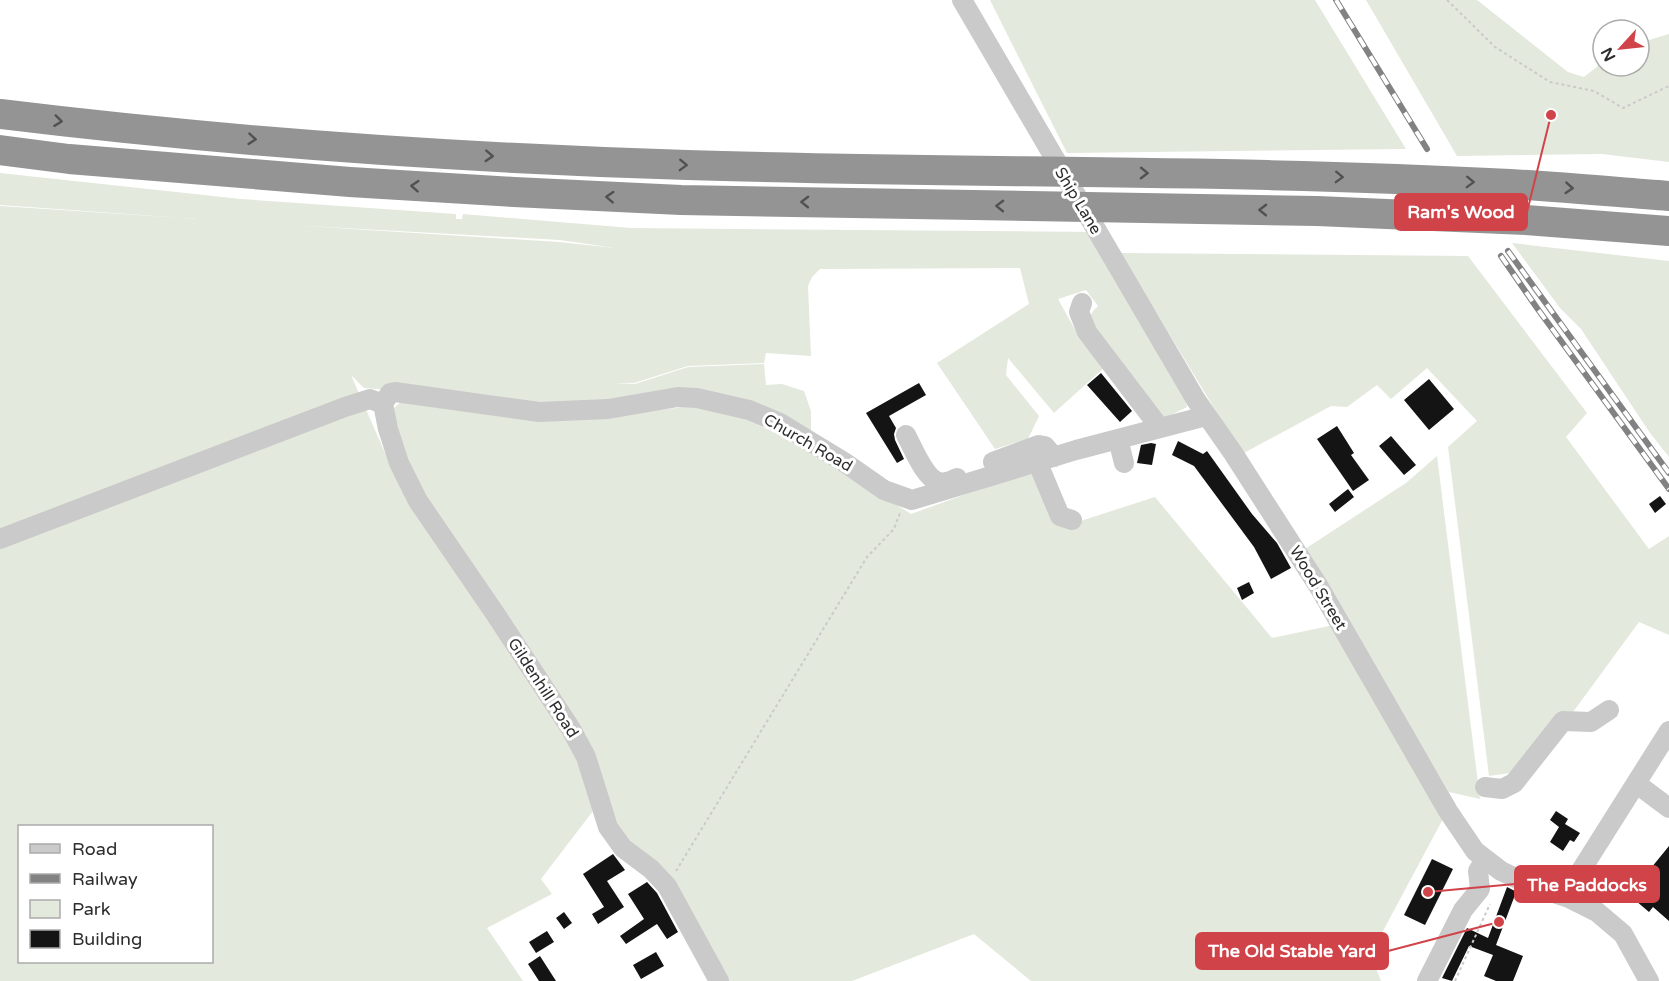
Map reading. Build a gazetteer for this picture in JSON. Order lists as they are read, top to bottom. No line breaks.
{"streets":{"street":["Ship Lane","Church Road","Wood Street","Gildenhill Road"]},"crossings":[["Ship Lane","Wood Street"],["Church Road","Gildenhill Road"]],"places":["Ram's Wood","The Paddocks","The Old Stable Yard"],"legend":["Road","Railway","Park","Building"],"north":"bottom left"}
